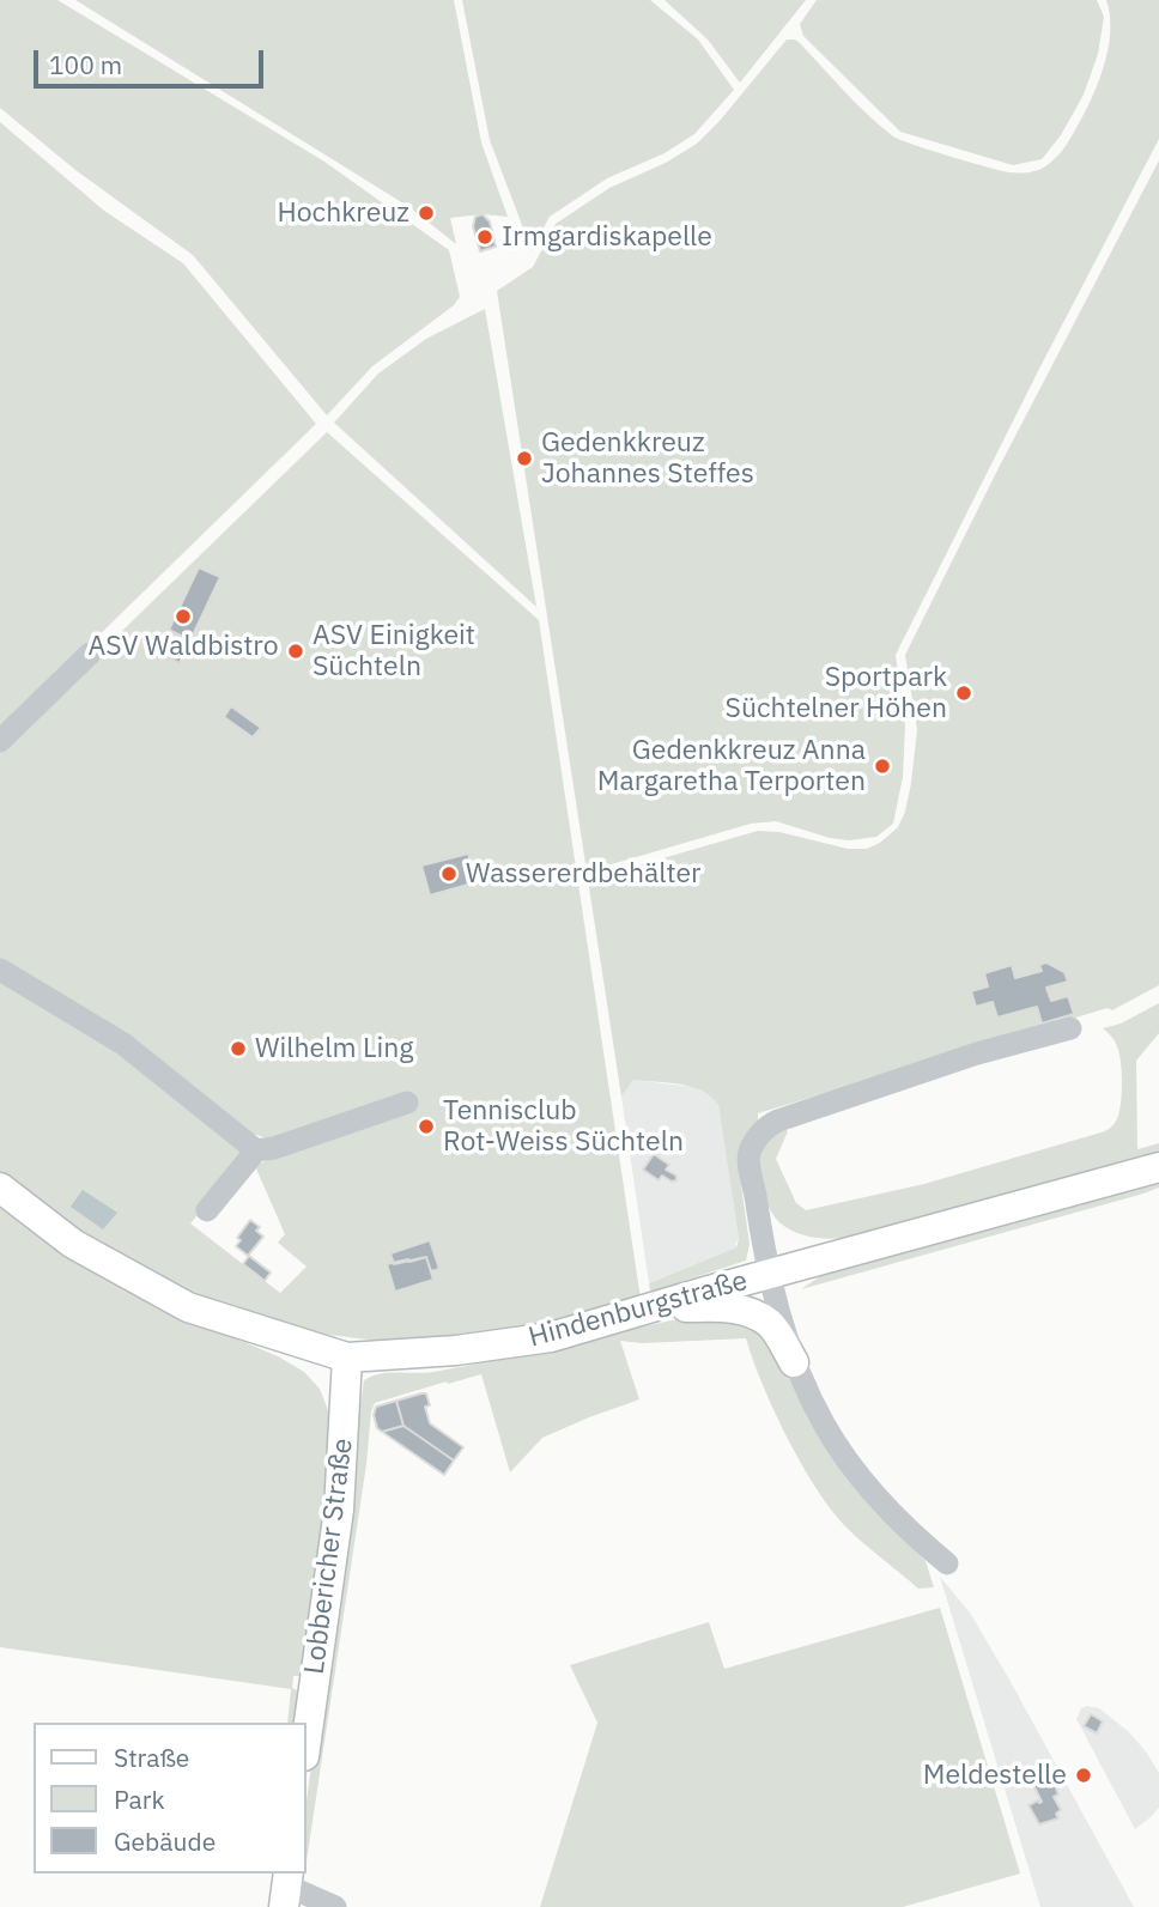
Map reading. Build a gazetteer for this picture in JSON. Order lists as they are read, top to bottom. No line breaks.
{"streets":{"main road":["Hindenburgstraße","Lobbericher Straße"]},"crossings":[["Hindenburgstraße","Lobbericher Straße"]],"places":["Hochkreuz","Irmgardiskapelle","Gedenkkreuz Johannes Steffes","ASV Waldbistro","ASV Einigkeit Süchteln","Sportpark Süchtelner Höhen","Gedenkkreuz Anna Margaretha Terporten","Wassererdbehälter","Wilhelm Ling","Tennisclub Rot-Weiss Süchteln","Meldestelle"],"legend":["Straße","Park","Gebäude"],"scale_bar":"100 m"}
